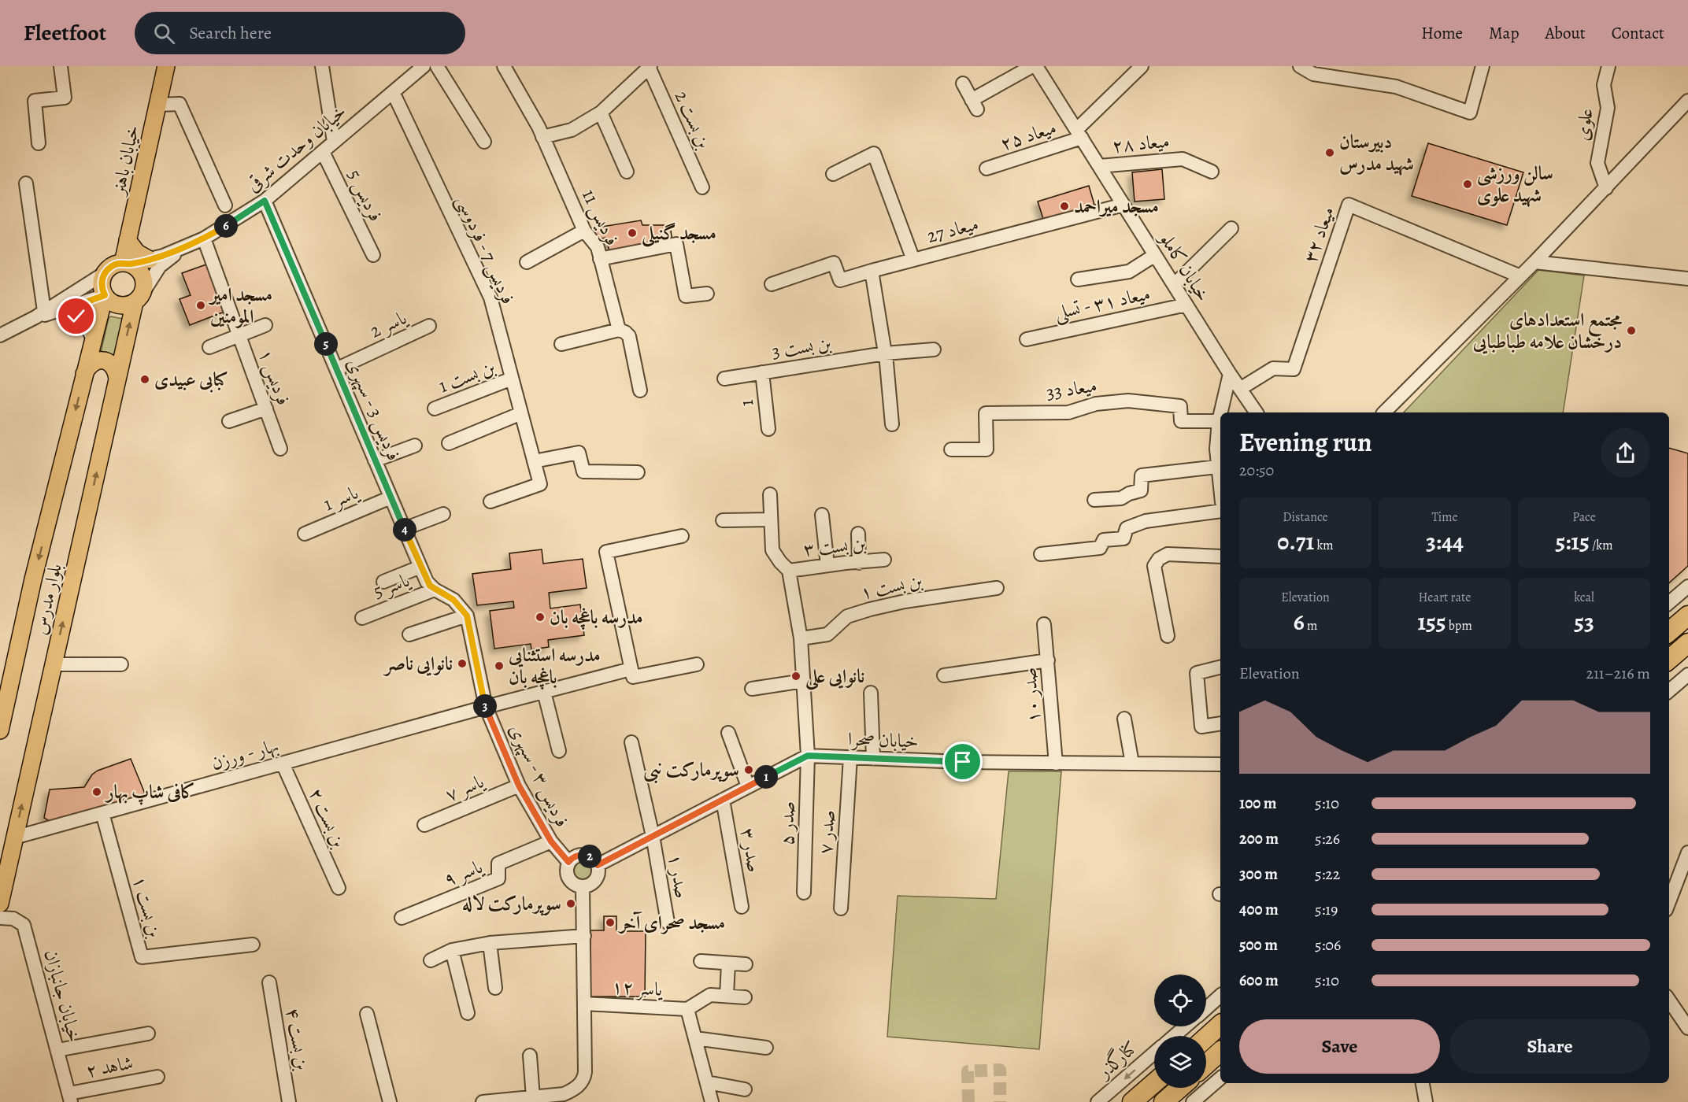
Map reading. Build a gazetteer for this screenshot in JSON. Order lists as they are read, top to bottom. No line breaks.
{"streets":{"main road":["خیابان باهنر","بلوار مدرس"],"street":["بن بست 2","علوی","میعاد ۲۵","میعاد ۲۸","خیابان وحدت شرقی","فردیس 5","فردیس 11","میعاد 27","میعاد ۳۲","فردیس 7 - فردوسی","خیابان کاملو","میعاد ۳۱ - تسلی","یاسر 2","بن بست 3","بن بست 1","فردیس ۱","میعاد 33","1","فردیس 3 - سپهری","یاسر 1","بن بست ۳","یاسر 5","بن بست ۱","صدر ۱۰","خیابان صحرا","بهار - ورزن","فردیس ۳ - سپهری","یاسر ۷","بن بست ۲","صدر ۵","صدر ۷","صدر ۳","یاسر ۹","صدر ۱","یاسر ۱۲","خیابان جانبازان","بن بست ۴","کنارگذر","شاهد ۲"]},"crossings":[["میعاد ۲۵","خیابان کاملو"],["میعاد ۲۸","خیابان کاملو"],["خیابان وحدت شرقی","فردیس 5"],["خیابان وحدت شرقی","فردیس 7 - فردوسی"],["خیابان وحدت شرقی","فردیس ۱"],["خیابان وحدت شرقی","فردیس 3 - سپهری"],["خیابان باهنر","بلوار مدرس"],["میعاد 27","خیابان کاملو"],["میعاد ۳۲","خیابان کاملو"],["فردیس 7 - فردوسی","بن بست 1"],["خیابان کاملو","میعاد ۳۱ - تسلی"],["یاسر 2","فردیس 3 - سپهری"],["بن بست 3","1"],["فردیس 3 - سپهری","یاسر 1"],["فردیس 3 - سپهری","یاسر 5"],["بن بست ۳","صدر ۵"],["بن بست ۱","بهار - ورزن"],["بن بست ۱","صدر ۵"],["بلوار مدرس","بهار - ورزن"],["صدر ۱۰","خیابان صحرا"],["خیابان صحرا","فردیس ۳ - سپهری"],["خیابان صحرا","صدر ۵"],["خیابان صحرا","صدر ۷"],["خیابان صحرا","صدر ۳"],["خیابان صحرا","صدر ۱"],["بهار - ورزن","فردیس ۳ - سپهری"],["بهار - ورزن","بن بست ۲"],["فردیس ۳ - سپهری","یاسر ۷"],["فردیس ۳ - سپهری","یاسر ۹"],["خیابان جانبازان","شاهد ۲"]],"one_way":["کنارگذر"],"places":["دبیرستان شهید مدرس","سالن ورزشی شهید علوی","مسجد میراحمد","مسجد گنیلی","مسجد امیر المومنین","مجتمع استعدادهای درخشان علامه طباطبایی","کبابی عبیدی","مدرسه باغچه بان","نانوایی ناصر","مدرسه استثنایی باغچه بان","نانوایی علی","سوپرمارکت نبی","کافی شاپ بهار","سوپرمارکت لاله","مسجد صحرای آخر"],"page":{"header":"Fleetfoot","search":"Search here","nav":["Home","Map","About","Contact"],"pins":["6","5","4","3","1","2"],"heading":["Evening run","20:50"],"stats":[["Distance","0.71 km"],["Time","3:44"],["Pace","5:15 /km"],["Elevation","6 m"],["Heart rate","155 bpm"],["kcal","53"]],"chart":["Elevation","211–216 m"],"list":[{"name":"100 m","note":"5:10"},{"name":"200 m","note":"5:26"},{"name":"300 m","note":"5:22"},{"name":"400 m","note":"5:19"},{"name":"500 m","note":"5:06"},{"name":"600 m","note":"5:10"}],"buttons":["Save","Share"]}}
